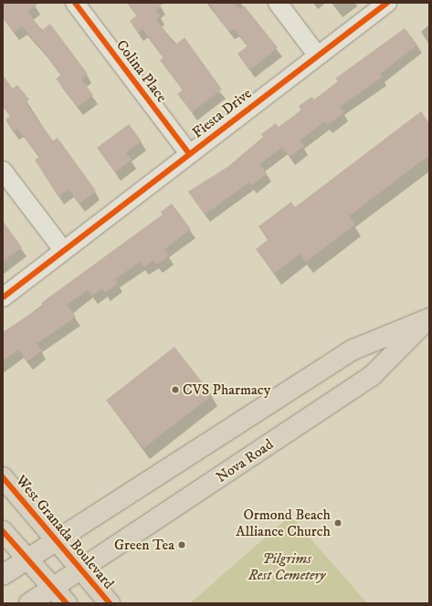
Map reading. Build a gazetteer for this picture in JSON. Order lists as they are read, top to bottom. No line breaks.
{"streets":{"main road":["Nova Road","West Granada Boulevard"],"street":["Colina Place","Fiesta Drive"]},"crossings":[["Colina Place","Fiesta Drive"],["Nova Road","West Granada Boulevard"]],"parks":["Pilgrims Rest Cemetery"],"places":["CVS Pharmacy","Ormond Beach Alliance Church","Green Tea"]}
